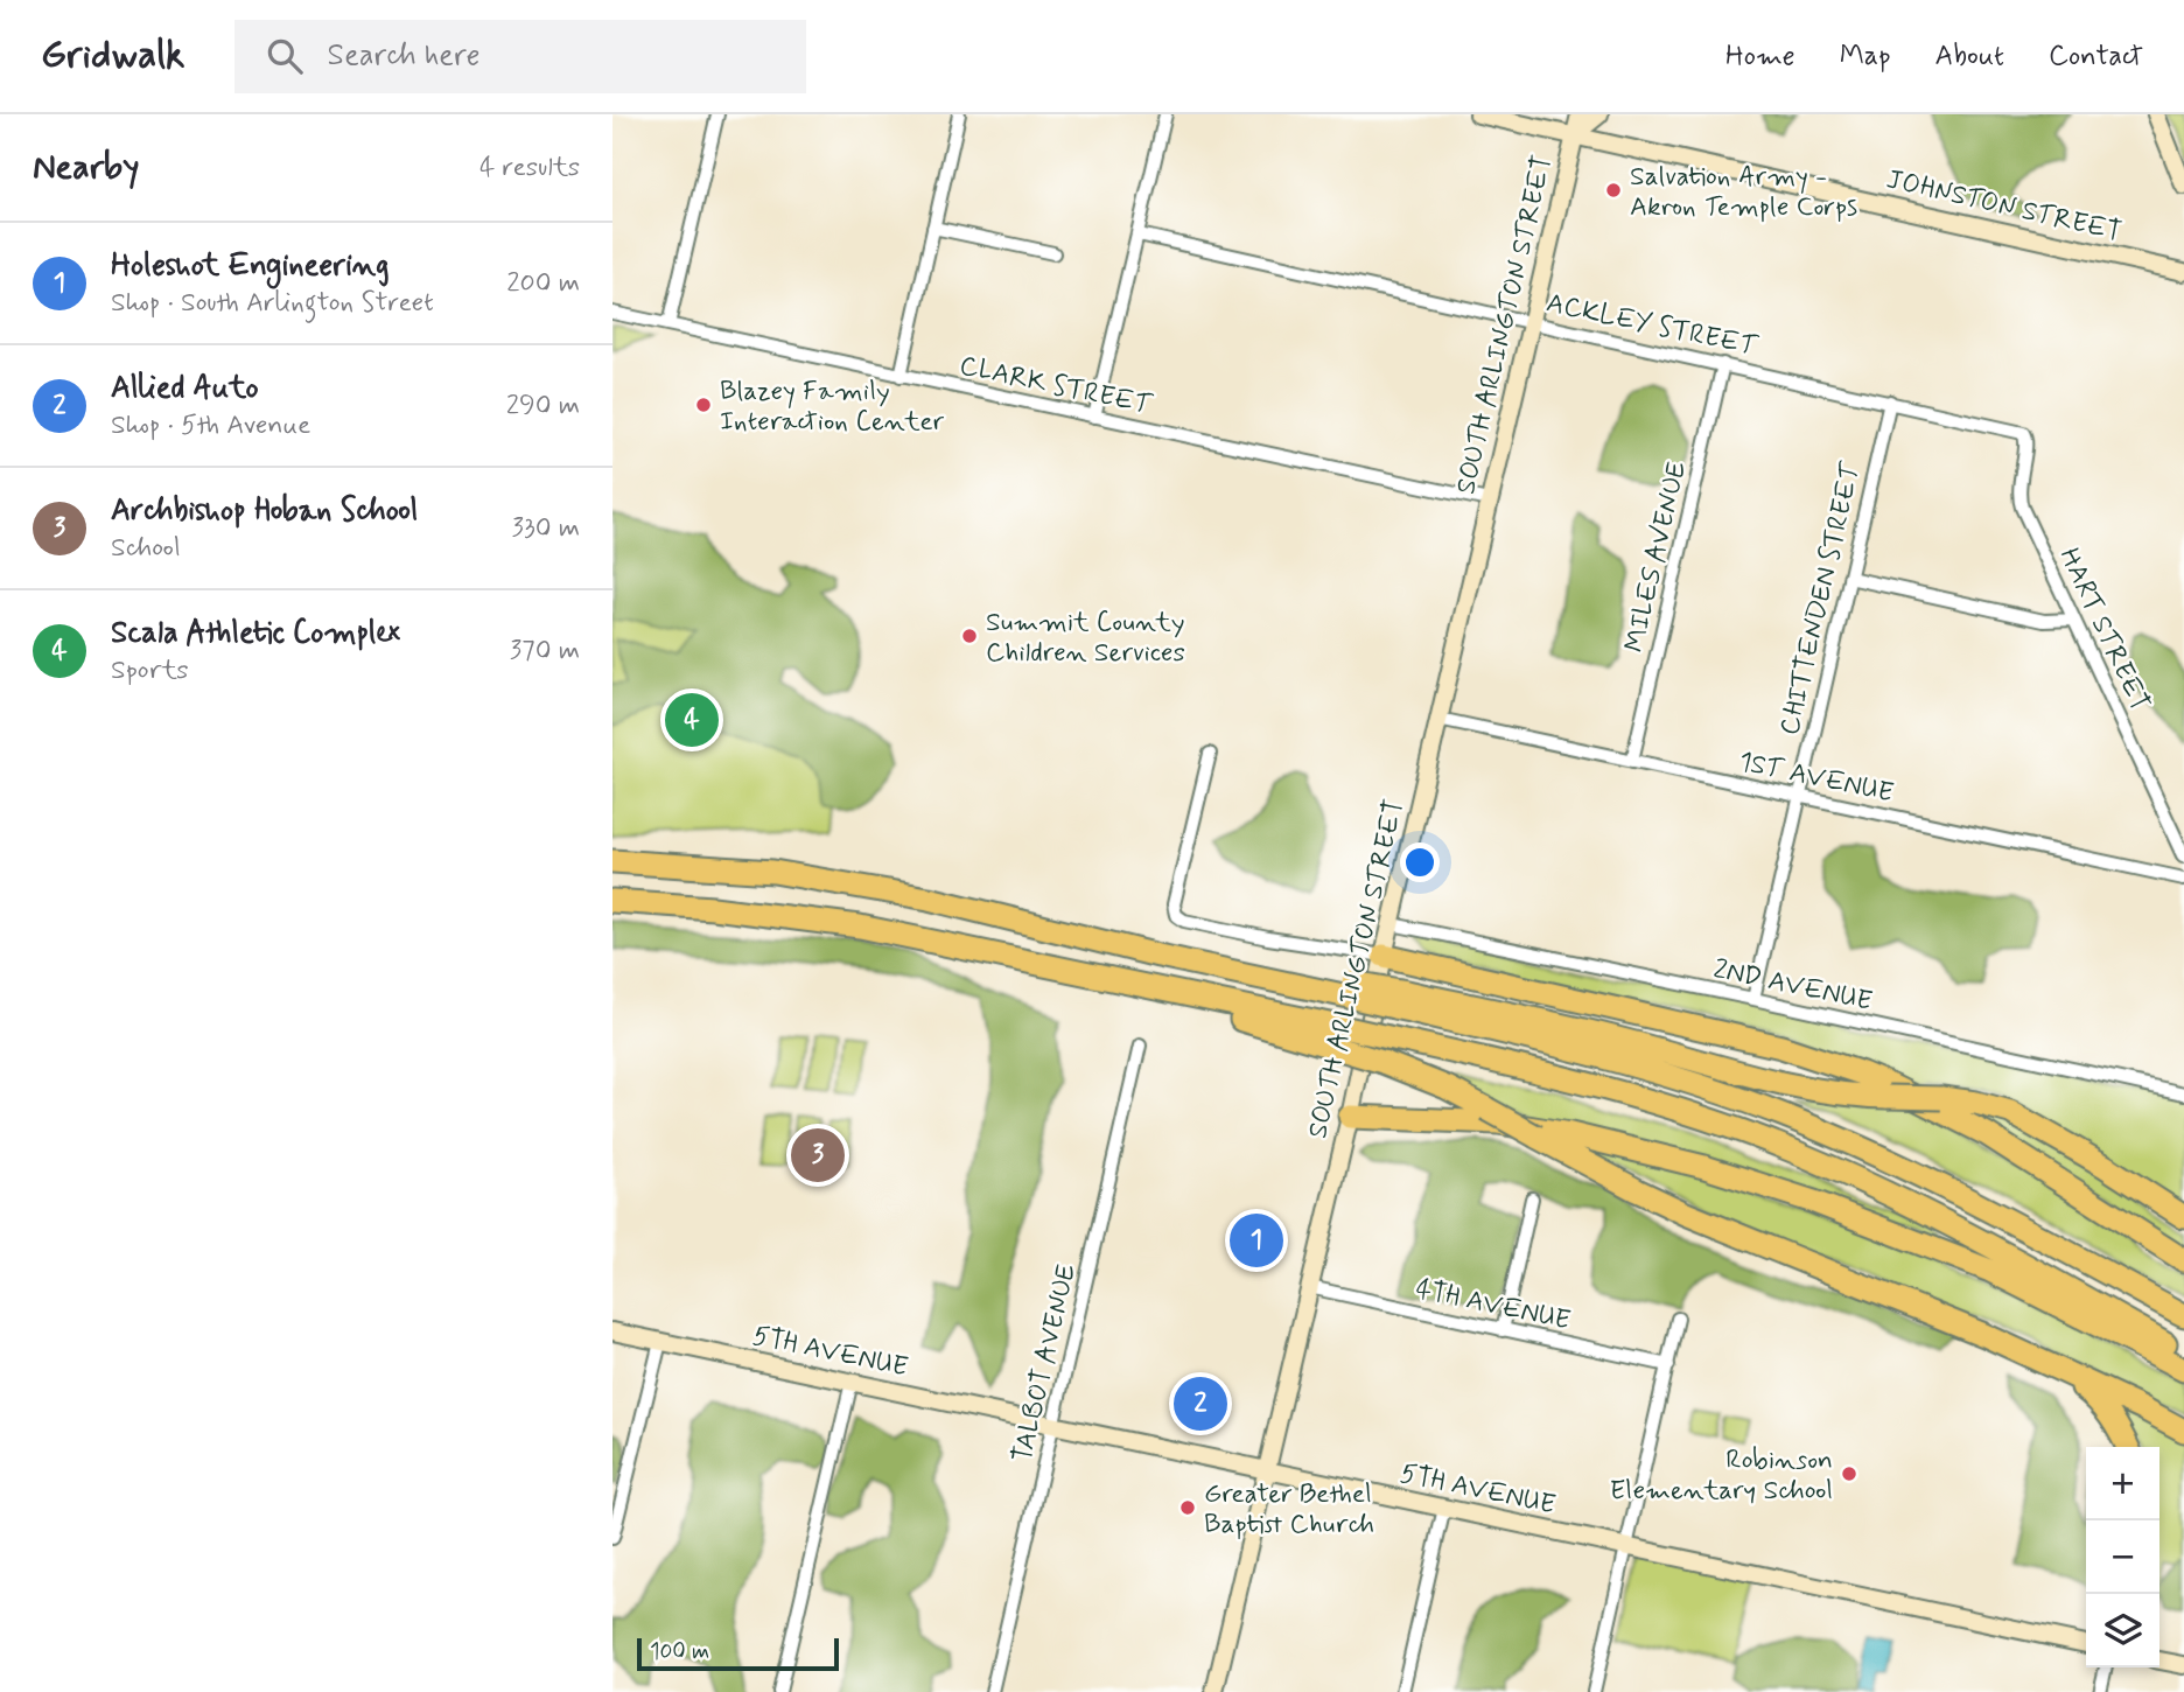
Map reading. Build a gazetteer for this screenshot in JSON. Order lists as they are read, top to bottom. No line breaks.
{"streets":{"street":["JOHNSTON STREET","ACKLEY STREET","SOUTH ARLINGTON STREET","CLARK STREET","MILES AVENUE","CHITTENDEN STREET","HART STREET","1ST AVENUE","2ND AVENUE","4TH AVENUE","5TH AVENUE","TALBOT AVENUE"]},"crossings":[["JOHNSTON STREET","SOUTH ARLINGTON STREET"],["ACKLEY STREET","SOUTH ARLINGTON STREET"],["ACKLEY STREET","MILES AVENUE"],["ACKLEY STREET","CHITTENDEN STREET"],["ACKLEY STREET","HART STREET"],["SOUTH ARLINGTON STREET","CLARK STREET"],["SOUTH ARLINGTON STREET","1ST AVENUE"],["SOUTH ARLINGTON STREET","2ND AVENUE"],["SOUTH ARLINGTON STREET","4TH AVENUE"],["SOUTH ARLINGTON STREET","5TH AVENUE"],["MILES AVENUE","1ST AVENUE"],["CHITTENDEN STREET","1ST AVENUE"],["CHITTENDEN STREET","2ND AVENUE"],["5TH AVENUE","TALBOT AVENUE"]],"places":["Salvation Army - Akron Temple Corps","Blazey Family Interaction Center","Summit County Children Services","Robinson Elementary School","Greater Bethel Baptist Church"],"scale_bar":"100 m","page":{"header":"Gridwalk","search":"Search here","nav":["Home","Map","About","Contact"],"heading":["Nearby","4 results"],"list":[{"mark":"1","name":"Holeshot Engineering","note":"Shop · South Arlington Street","value":"200 m"},{"mark":"2","name":"Allied Auto","note":"Shop · 5th Avenue","value":"290 m"},{"mark":"3","name":"Archbishop Hoban School","note":"School","value":"330 m"},{"mark":"4","name":"Scala Athletic Complex","note":"Sports","value":"370 m"}],"pins":["4","3","1","2"],"map_buttons":["+","−"],"scale":"100 m"}}
